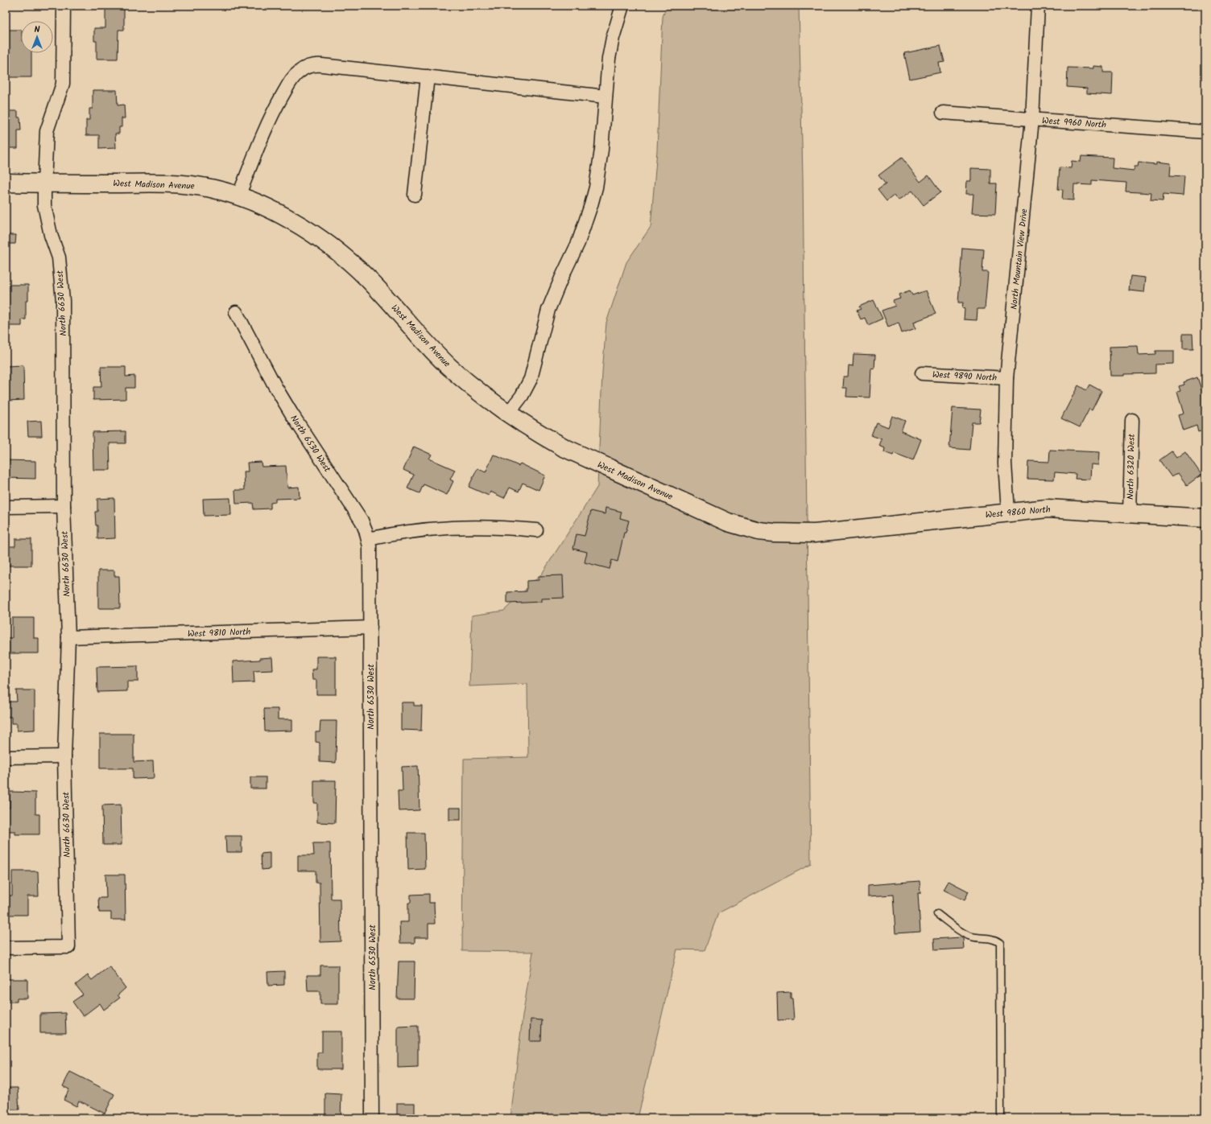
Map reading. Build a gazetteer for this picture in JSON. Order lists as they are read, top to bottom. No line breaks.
{"streets":{"street":["West 9960 North","West Madison Avenue","North Mountain View Drive","North 6630 West","West 9890 North","North 6530 West","North 6320 West","West 9860 North","West 9810 North"]},"crossings":[["West 9960 North","North Mountain View Drive"],["West Madison Avenue","North 6630 West"],["West Madison Avenue","West 9860 North"],["North Mountain View Drive","West 9890 North"],["North Mountain View Drive","West 9860 North"],["North 6630 West","West 9810 North"],["North 6530 West","West 9810 North"],["North 6320 West","West 9860 North"]],"north":"top"}
